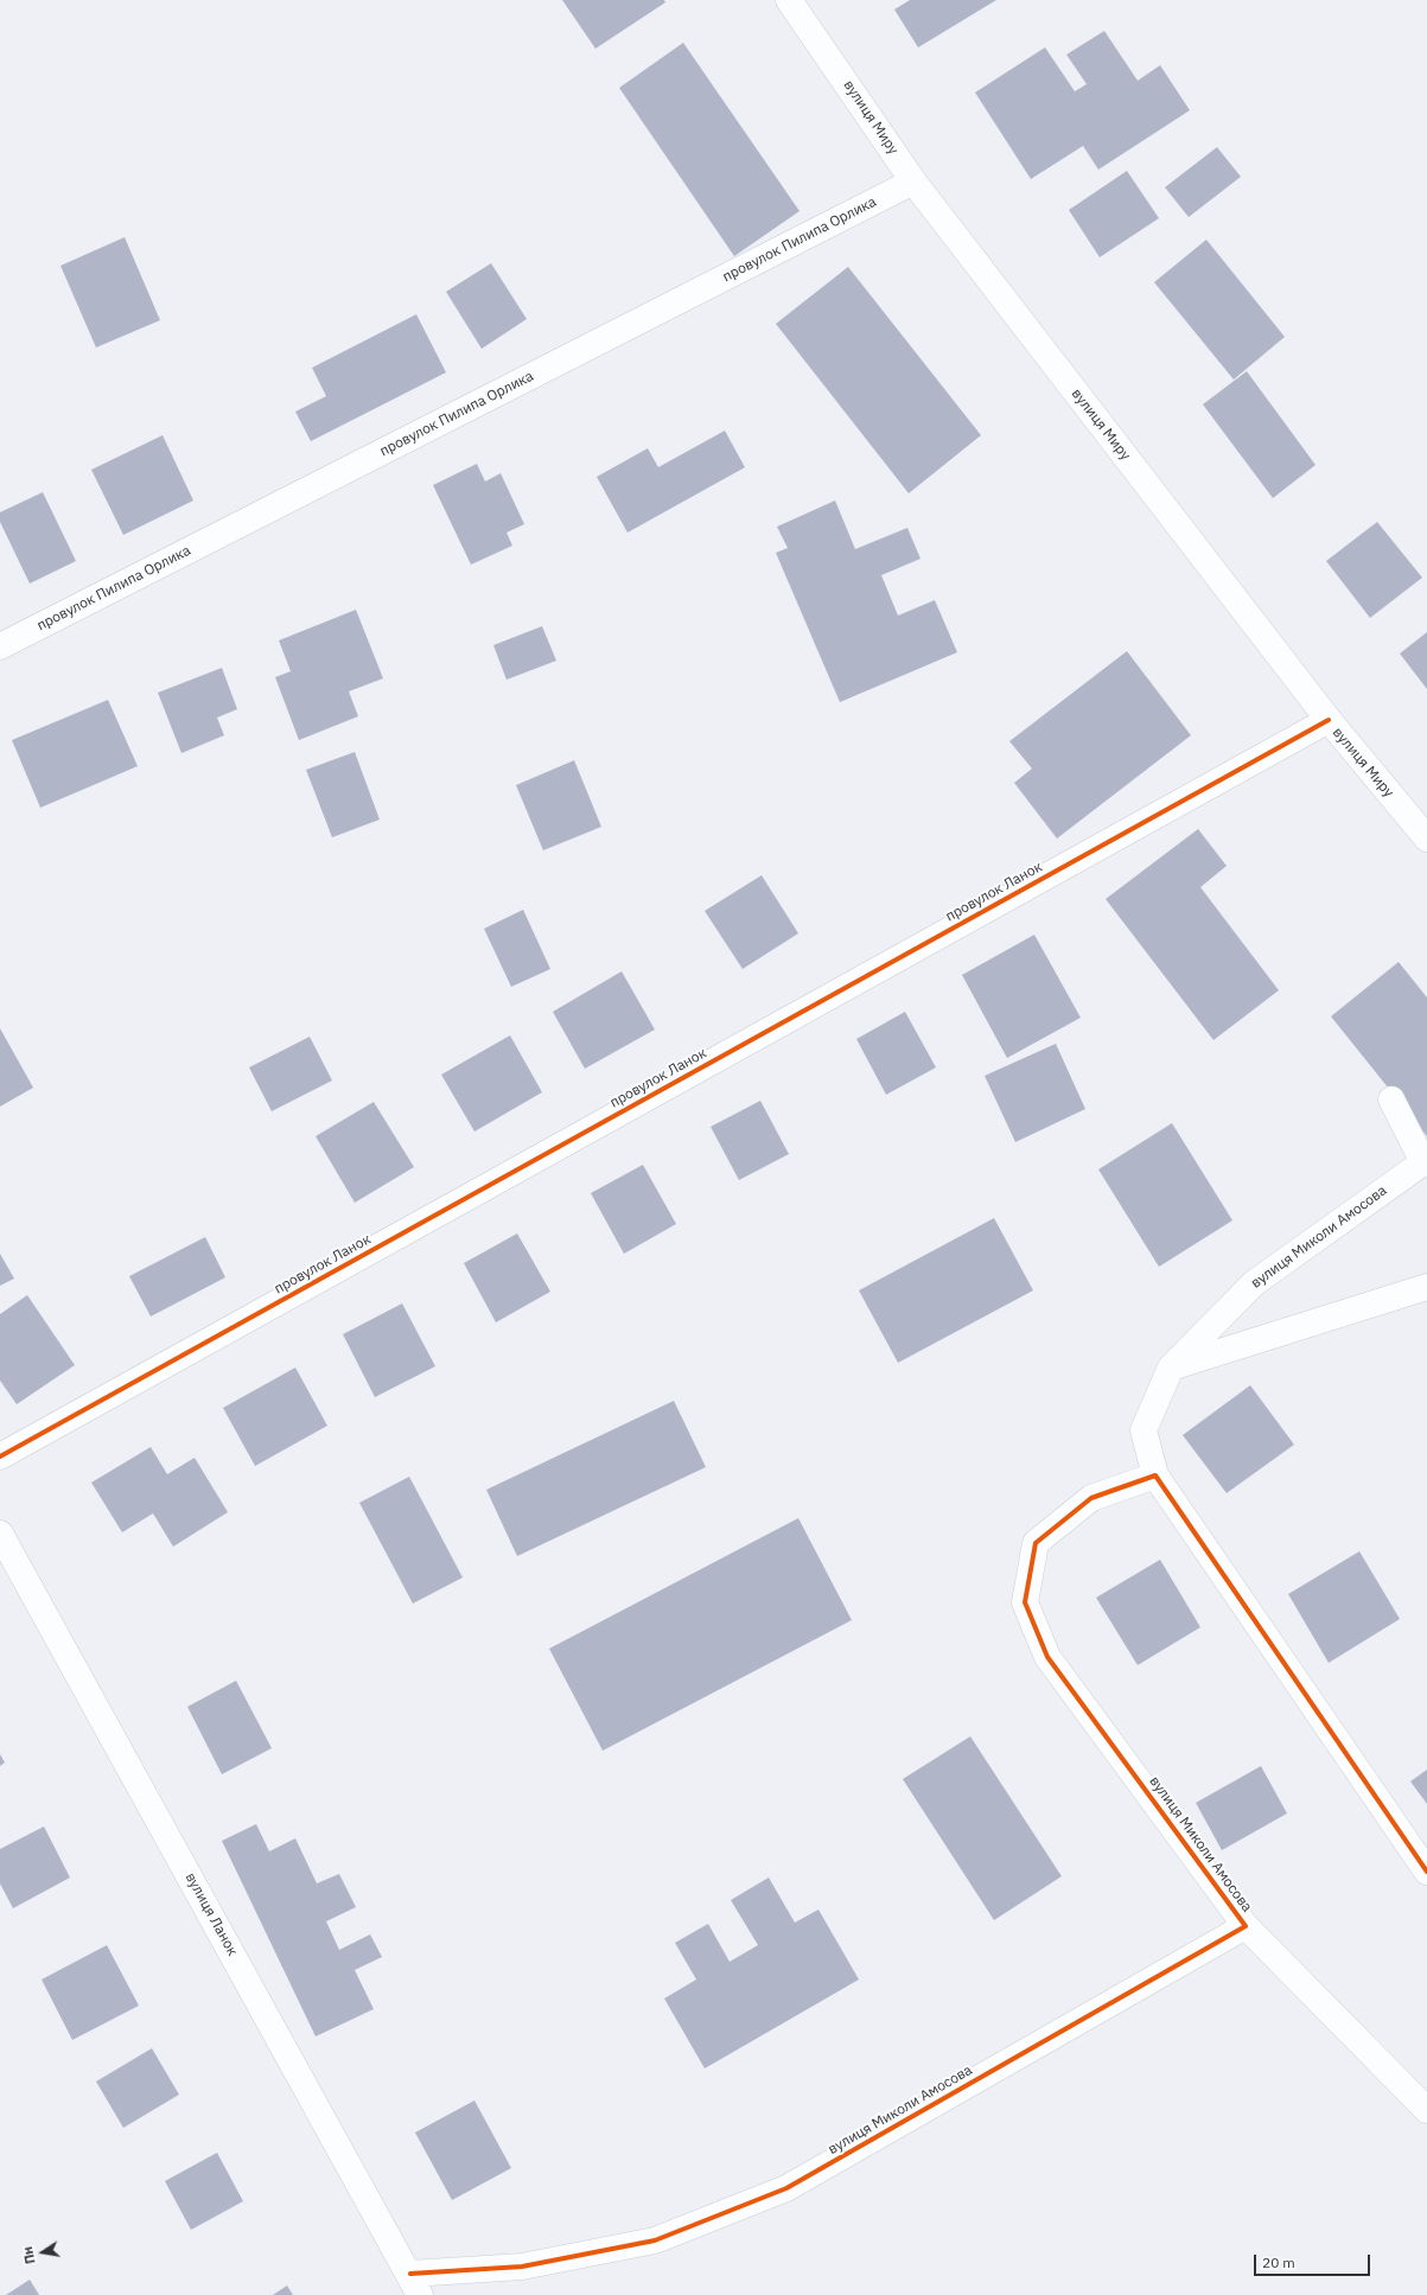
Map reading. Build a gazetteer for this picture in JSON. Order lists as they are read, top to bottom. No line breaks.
{"streets":{"street":["вулиця Миру","провулок Пилипа Орлика","провулок Ланок","вулиця Миколи Амосова","вулиця Ланок"]},"crossings":[["вулиця Миру","провулок Пилипа Орлика"],["вулиця Миру","провулок Ланок"],["вулиця Миколи Амосова","вулиця Ланок"]],"scale_bar":"20 m","north":"left"}
